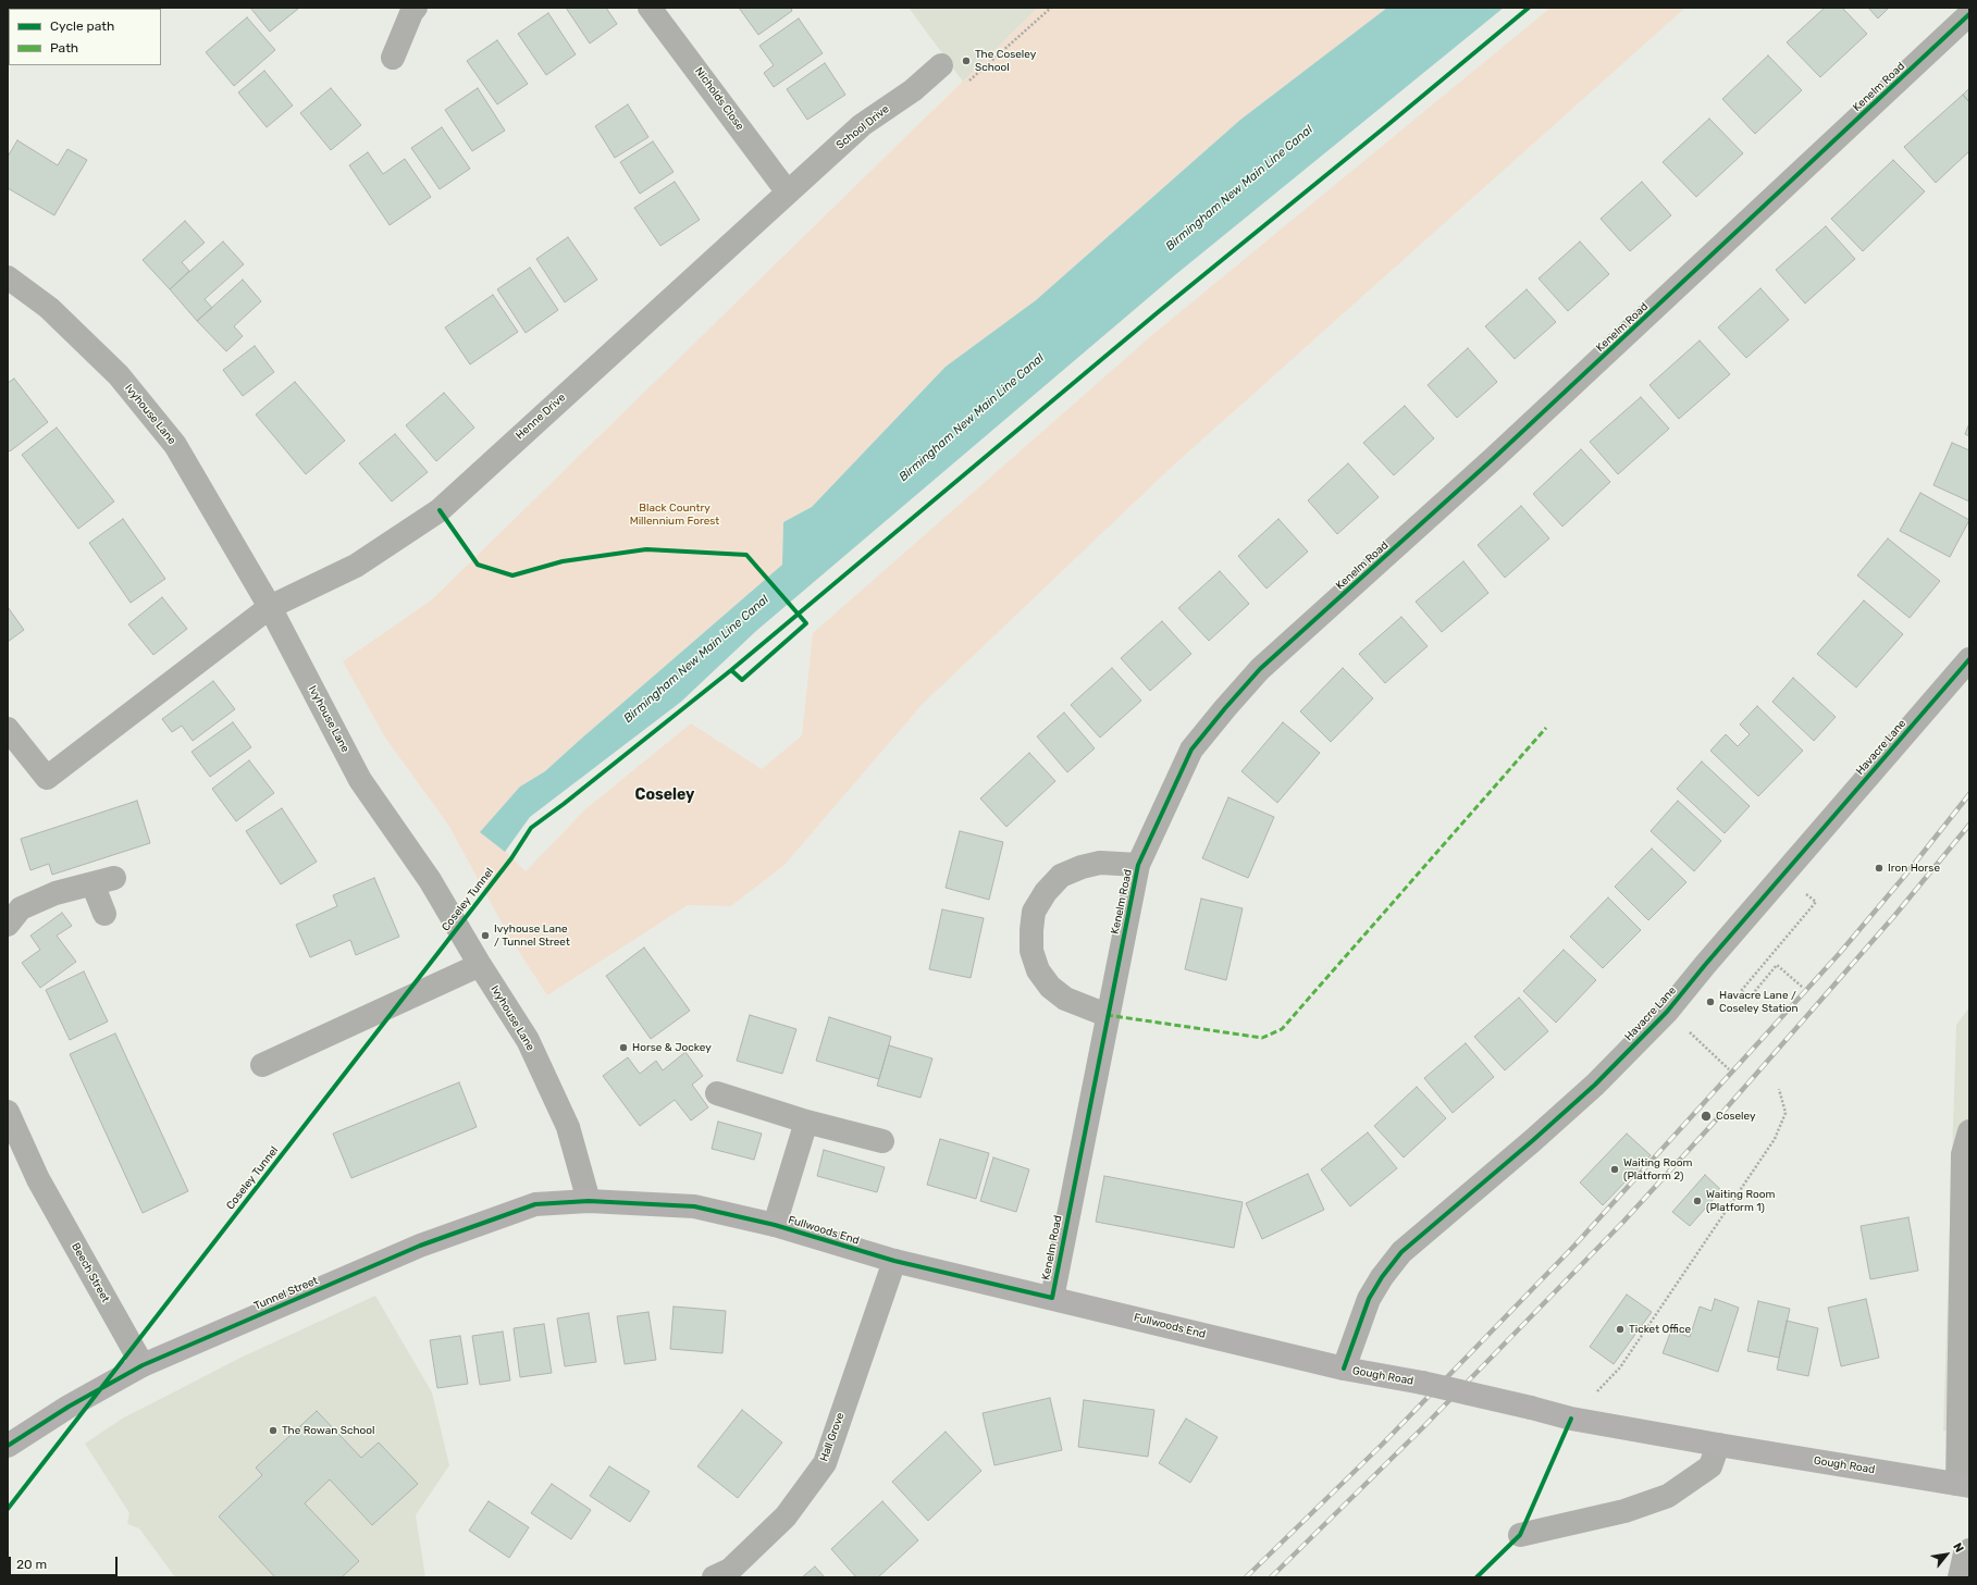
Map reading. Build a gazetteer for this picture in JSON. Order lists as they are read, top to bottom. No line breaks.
{"streets":{"main road":["Fullwoods End","Tunnel Street","Gough Road"],"street":["Kenelm Road","Nicholds Close","School Drive","Ivyhouse Lane","Henne Drive","Havacre Lane","Beech Street","Hall Grove"],"cycle path":["Coseley Tunnel"]},"crossings":[["Kenelm Road","Fullwoods End"],["Nicholds Close","School Drive"],["Nicholds Close","Henne Drive"],["School Drive","Henne Drive"],["Ivyhouse Lane","Henne Drive"],["Ivyhouse Lane","Fullwoods End"],["Ivyhouse Lane","Tunnel Street"],["Havacre Lane","Fullwoods End"],["Havacre Lane","Gough Road"],["Fullwoods End","Tunnel Street"],["Fullwoods End","Gough Road"],["Fullwoods End","Hall Grove"],["Beech Street","Tunnel Street"]],"districts":["Coseley"],"water":["Birmingham New Main Line Canal"],"parks":["Black Country Millennium Forest"],"places":["The Coseley School","Iron Horse","Ivyhouse Lane / Tunnel Street","Havacre Lane / Coseley Station","Horse & Jockey","Coseley","Waiting Room (Platform 2)","Waiting Room (Platform 1)","Ticket Office","The Rowan School"],"legend":["Cycle path","Path"],"scale_bar":"20 m","north":"top right"}
